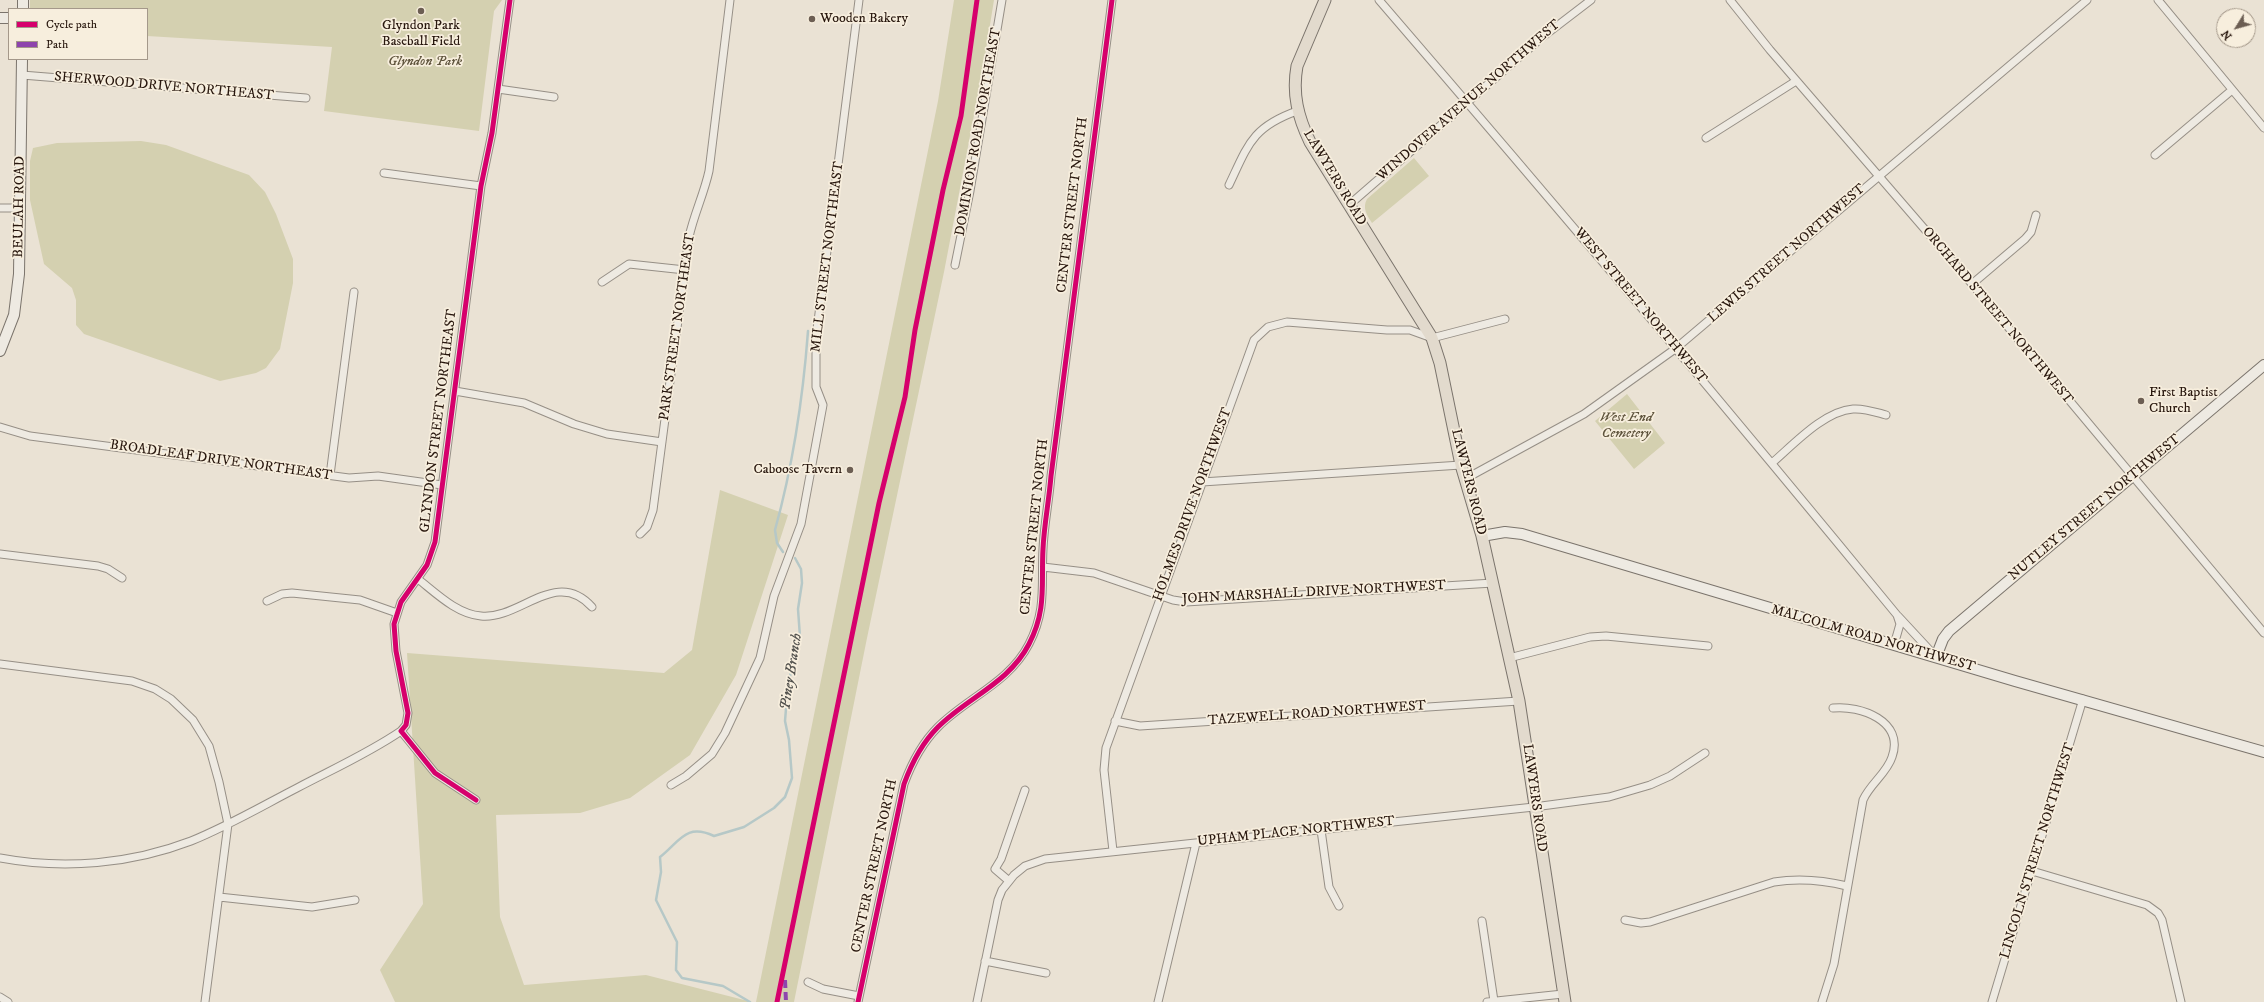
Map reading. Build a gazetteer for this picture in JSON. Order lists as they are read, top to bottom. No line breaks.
{"streets":{"main road":["LAWYERS ROAD","BEULAH ROAD","NUTLEY STREET NORTHWEST","MALCOLM ROAD NORTHWEST"],"street":["SHERWOOD DRIVE NORTHEAST","WINDOVER AVENUE NORTHWEST","DOMINION ROAD NORTHEAST","CENTER STREET NORTH","LEWIS STREET NORTHWEST","MILL STREET NORTHEAST","WEST STREET NORTHWEST","ORCHARD STREET NORTHWEST","PARK STREET NORTHEAST","GLYNDON STREET NORTHEAST","BROADLEAF DRIVE NORTHEAST","HOLMES DRIVE NORTHWEST","JOHN MARSHALL DRIVE NORTHWEST","TAZEWELL ROAD NORTHWEST","UPHAM PLACE NORTHWEST","LINCOLN STREET NORTHWEST"]},"crossings":[["SHERWOOD DRIVE NORTHEAST","BEULAH ROAD"],["WINDOVER AVENUE NORTHWEST","LAWYERS ROAD"],["WINDOVER AVENUE NORTHWEST","WEST STREET NORTHWEST"],["LAWYERS ROAD","LEWIS STREET NORTHWEST"],["LAWYERS ROAD","HOLMES DRIVE NORTHWEST"],["LAWYERS ROAD","JOHN MARSHALL DRIVE NORTHWEST"],["LAWYERS ROAD","MALCOLM ROAD NORTHWEST"],["LAWYERS ROAD","TAZEWELL ROAD NORTHWEST"],["LAWYERS ROAD","UPHAM PLACE NORTHWEST"],["CENTER STREET NORTH","JOHN MARSHALL DRIVE NORTHWEST"],["LEWIS STREET NORTHWEST","WEST STREET NORTHWEST"],["LEWIS STREET NORTHWEST","ORCHARD STREET NORTHWEST"],["WEST STREET NORTHWEST","NUTLEY STREET NORTHWEST"],["WEST STREET NORTHWEST","MALCOLM ROAD NORTHWEST"],["ORCHARD STREET NORTHWEST","NUTLEY STREET NORTHWEST"],["GLYNDON STREET NORTHEAST","BROADLEAF DRIVE NORTHEAST"],["HOLMES DRIVE NORTHWEST","JOHN MARSHALL DRIVE NORTHWEST"],["HOLMES DRIVE NORTHWEST","TAZEWELL ROAD NORTHWEST"],["HOLMES DRIVE NORTHWEST","UPHAM PLACE NORTHWEST"],["NUTLEY STREET NORTHWEST","MALCOLM ROAD NORTHWEST"],["MALCOLM ROAD NORTHWEST","LINCOLN STREET NORTHWEST"]],"water":["Piney Branch"],"parks":["Glyndon Park","West End Cemetery"],"places":["Glyndon Park Baseball Field","Wooden Bakery","First Baptist Church","Caboose Tavern"],"legend":["Cycle path","Path"],"north":"bottom left"}
